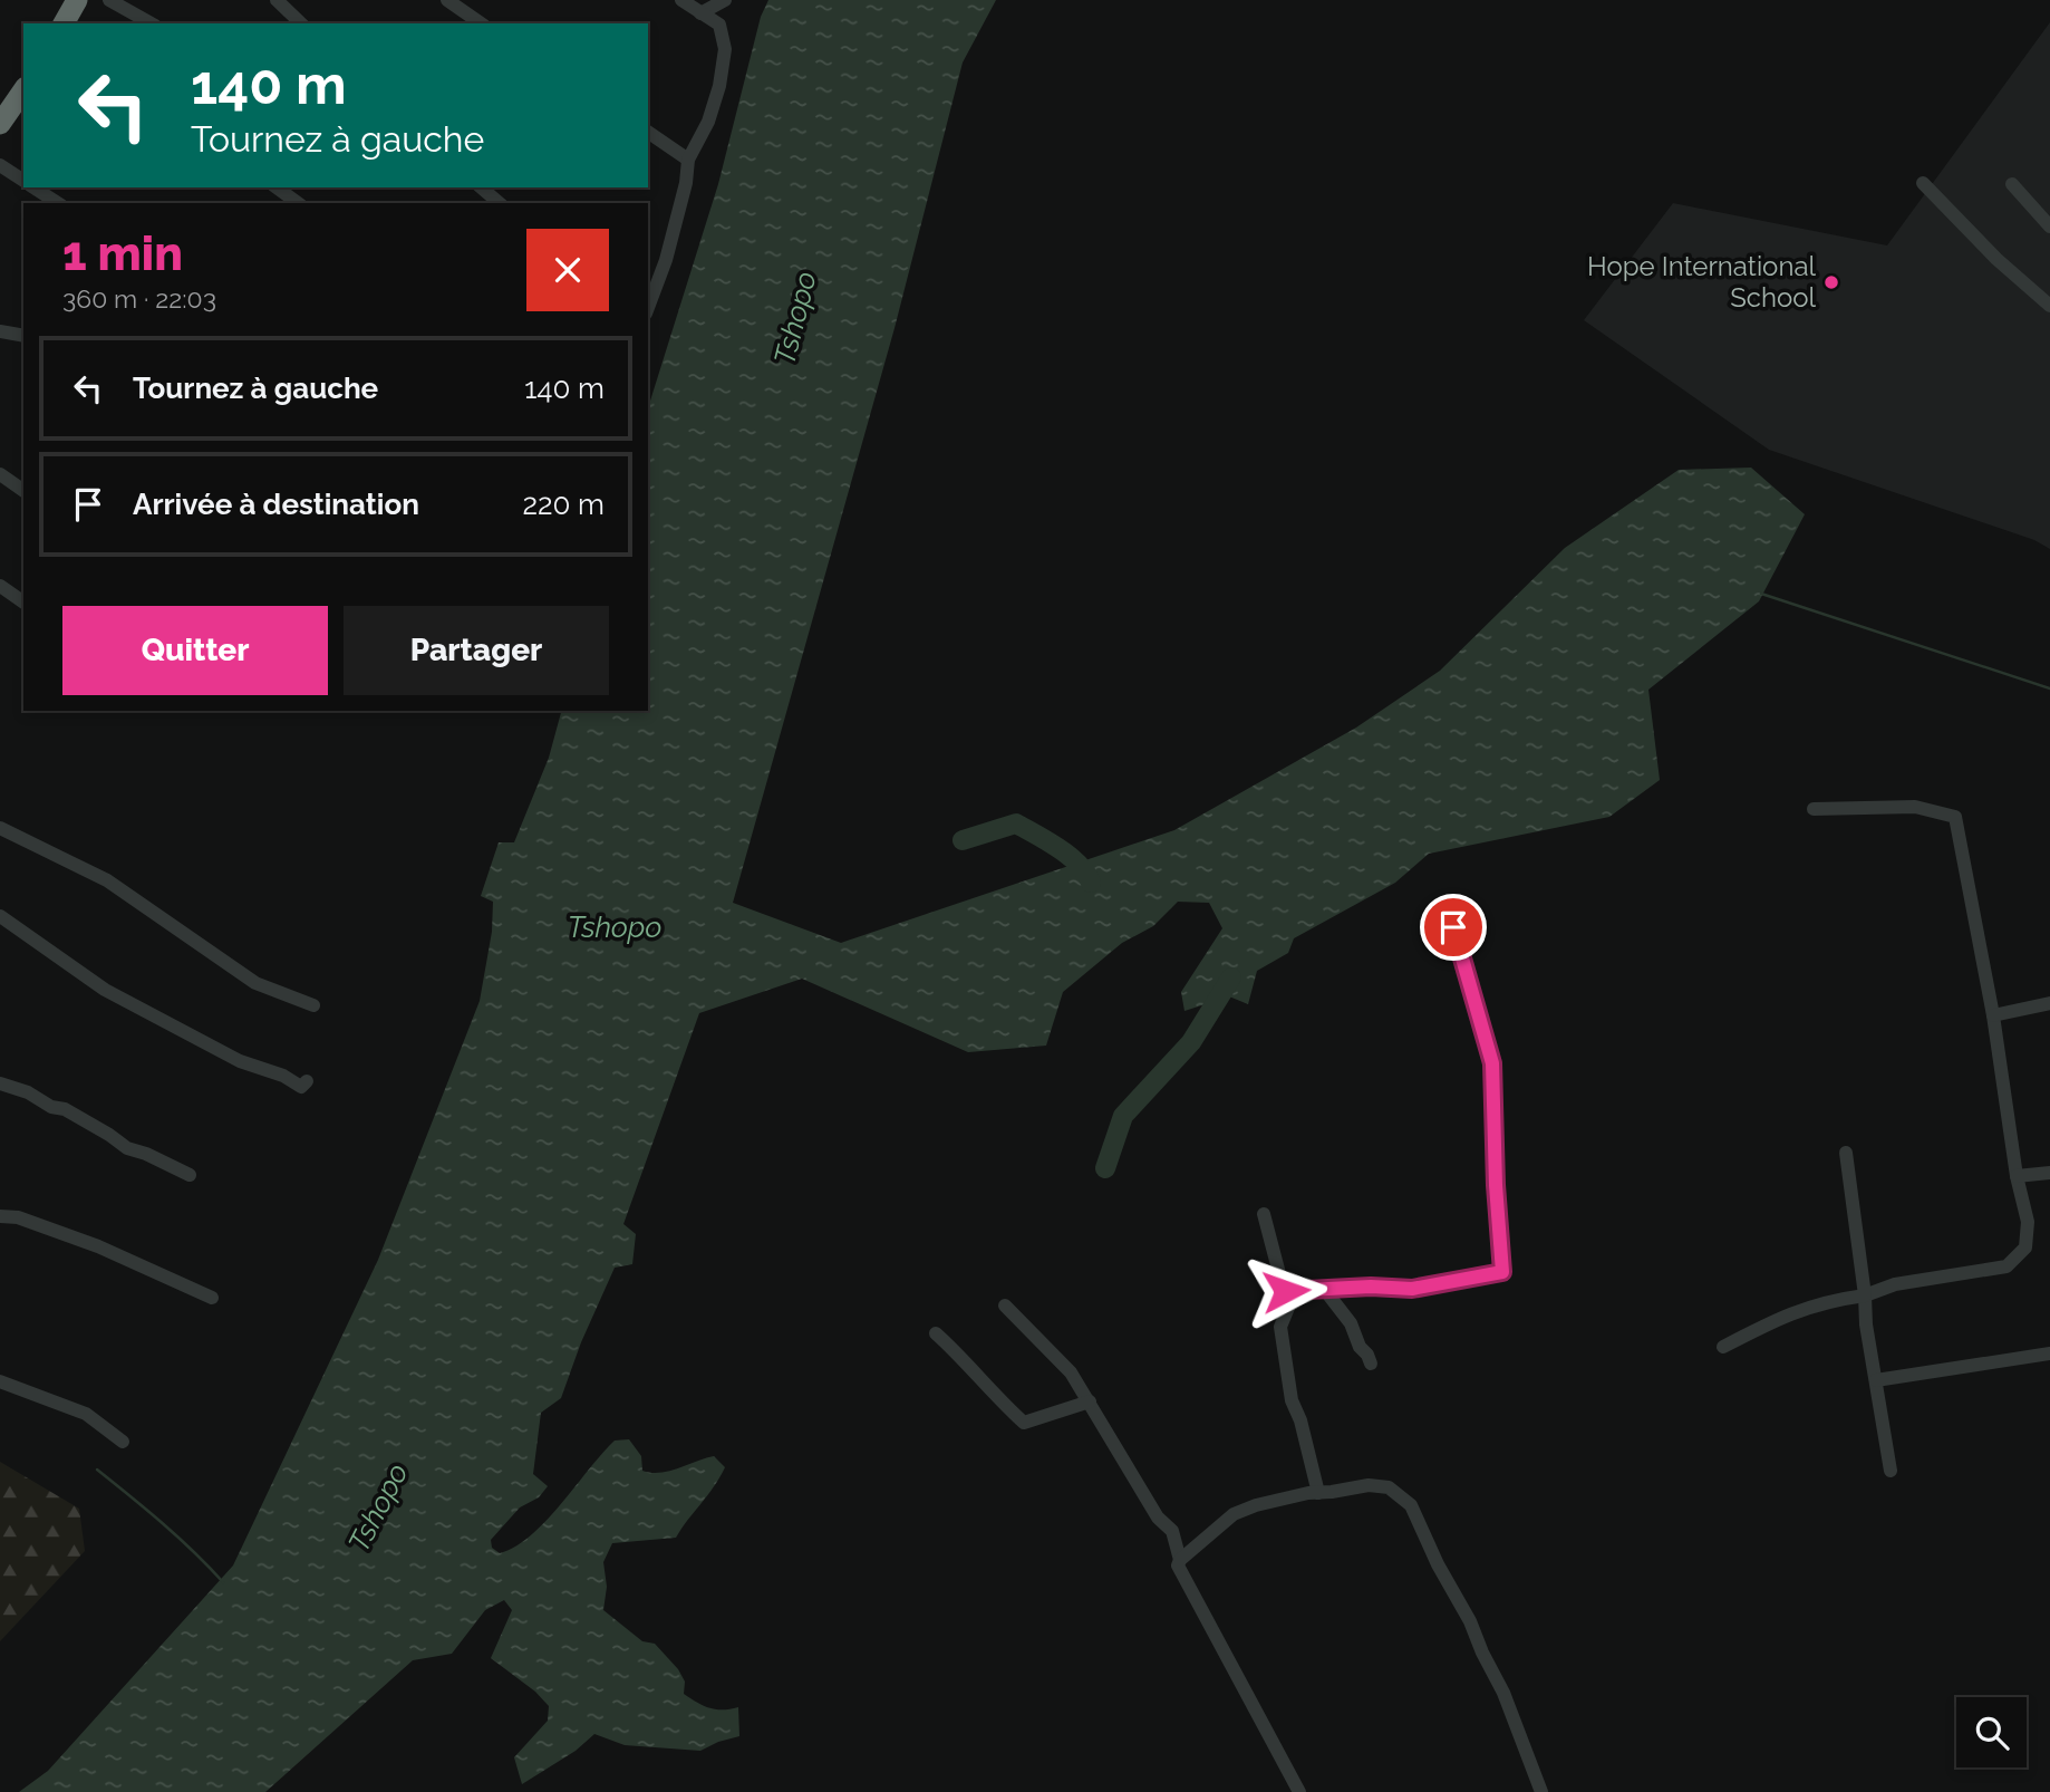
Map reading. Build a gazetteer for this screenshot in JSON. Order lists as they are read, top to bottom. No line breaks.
{"water":["Tshopo"],"places":["Hope International School"],"page":{"turn":["140 m","Tournez à gauche"],"heading":["1 min","360 m · 22:03"],"list":[{"name":"Tournez à gauche","value":"140 m"},{"name":"Arrivée à destination","value":"220 m"}],"buttons":["Quitter","Partager"]}}
